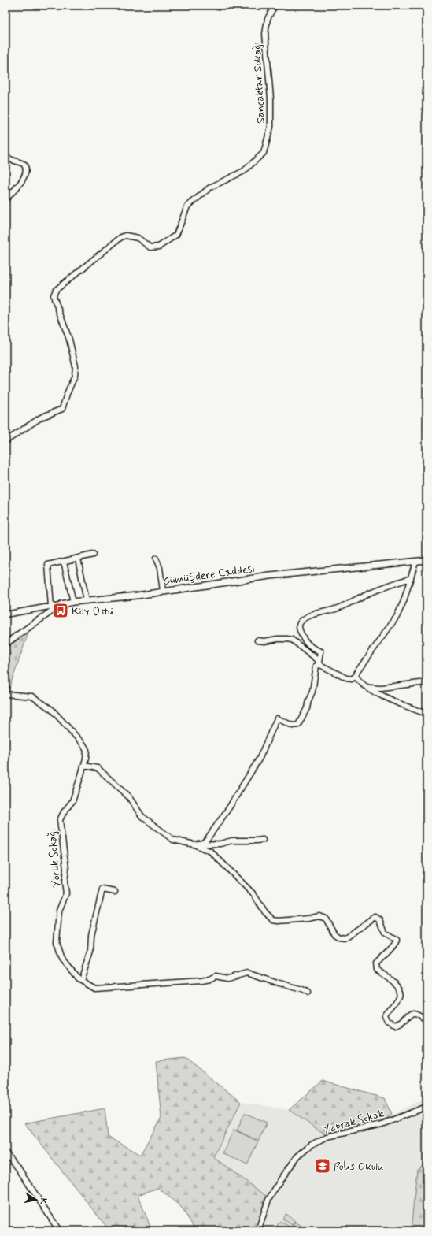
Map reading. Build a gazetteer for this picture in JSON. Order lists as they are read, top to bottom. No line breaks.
{"streets":{"street":["Sancaktar Sokağı","Gümüşdere Caddesi","Yörük Sokağı","Yaprak Sokak"]},"places":{"bus stop":["Köy Üstü"],"school or university":["Polis Okulu"]},"north":"right"}
